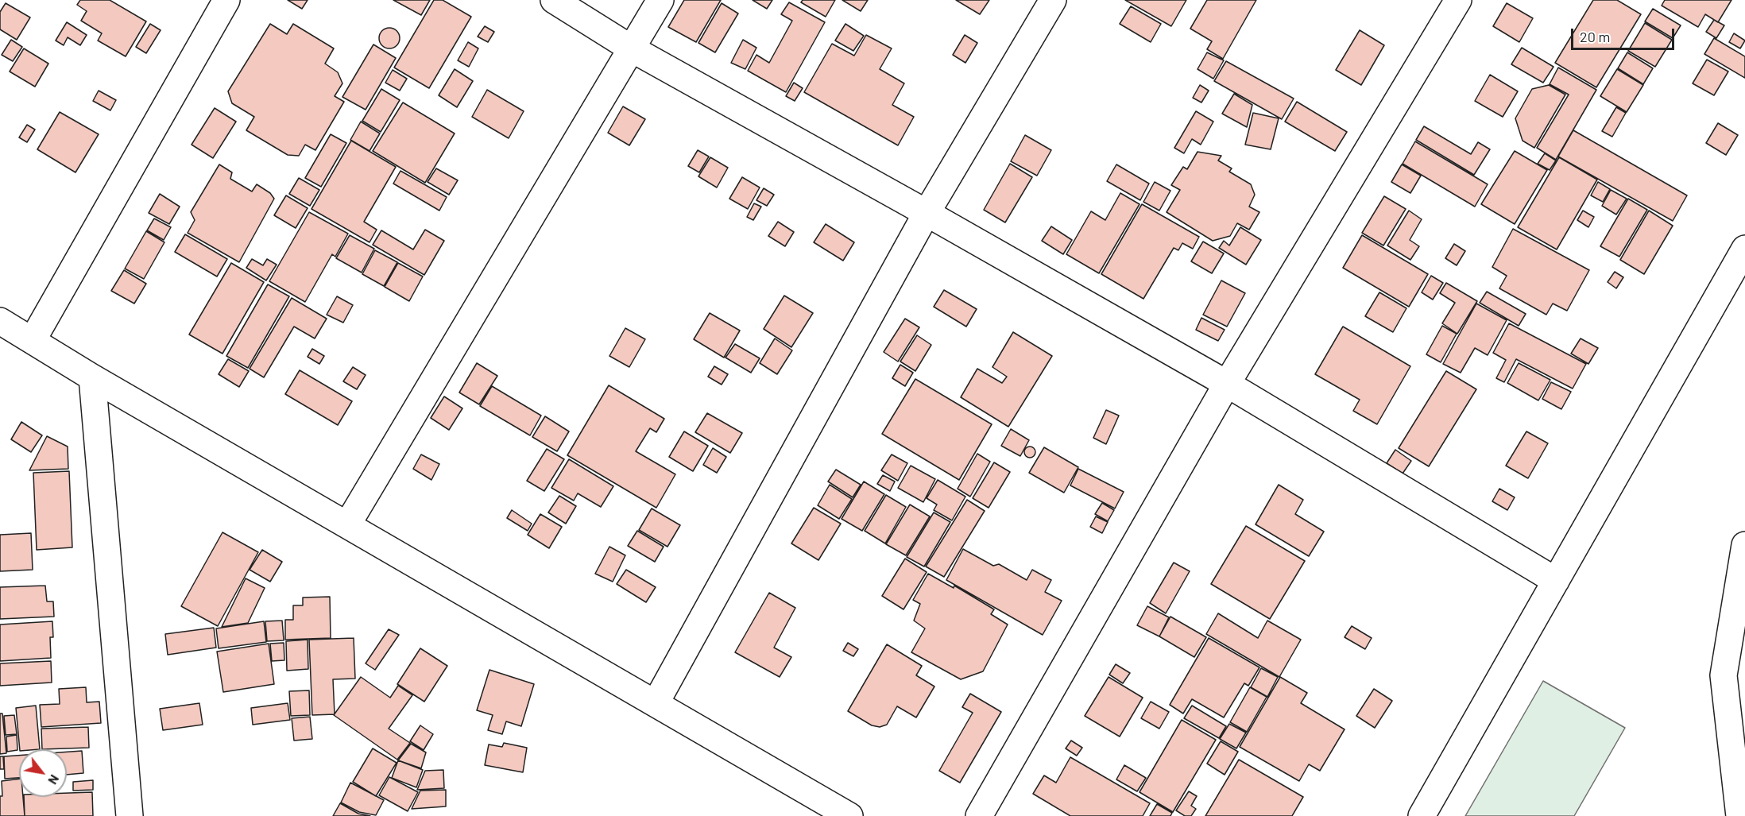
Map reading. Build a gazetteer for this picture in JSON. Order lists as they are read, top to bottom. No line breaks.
{"scale_bar":"20 m","north":"bottom right"}
